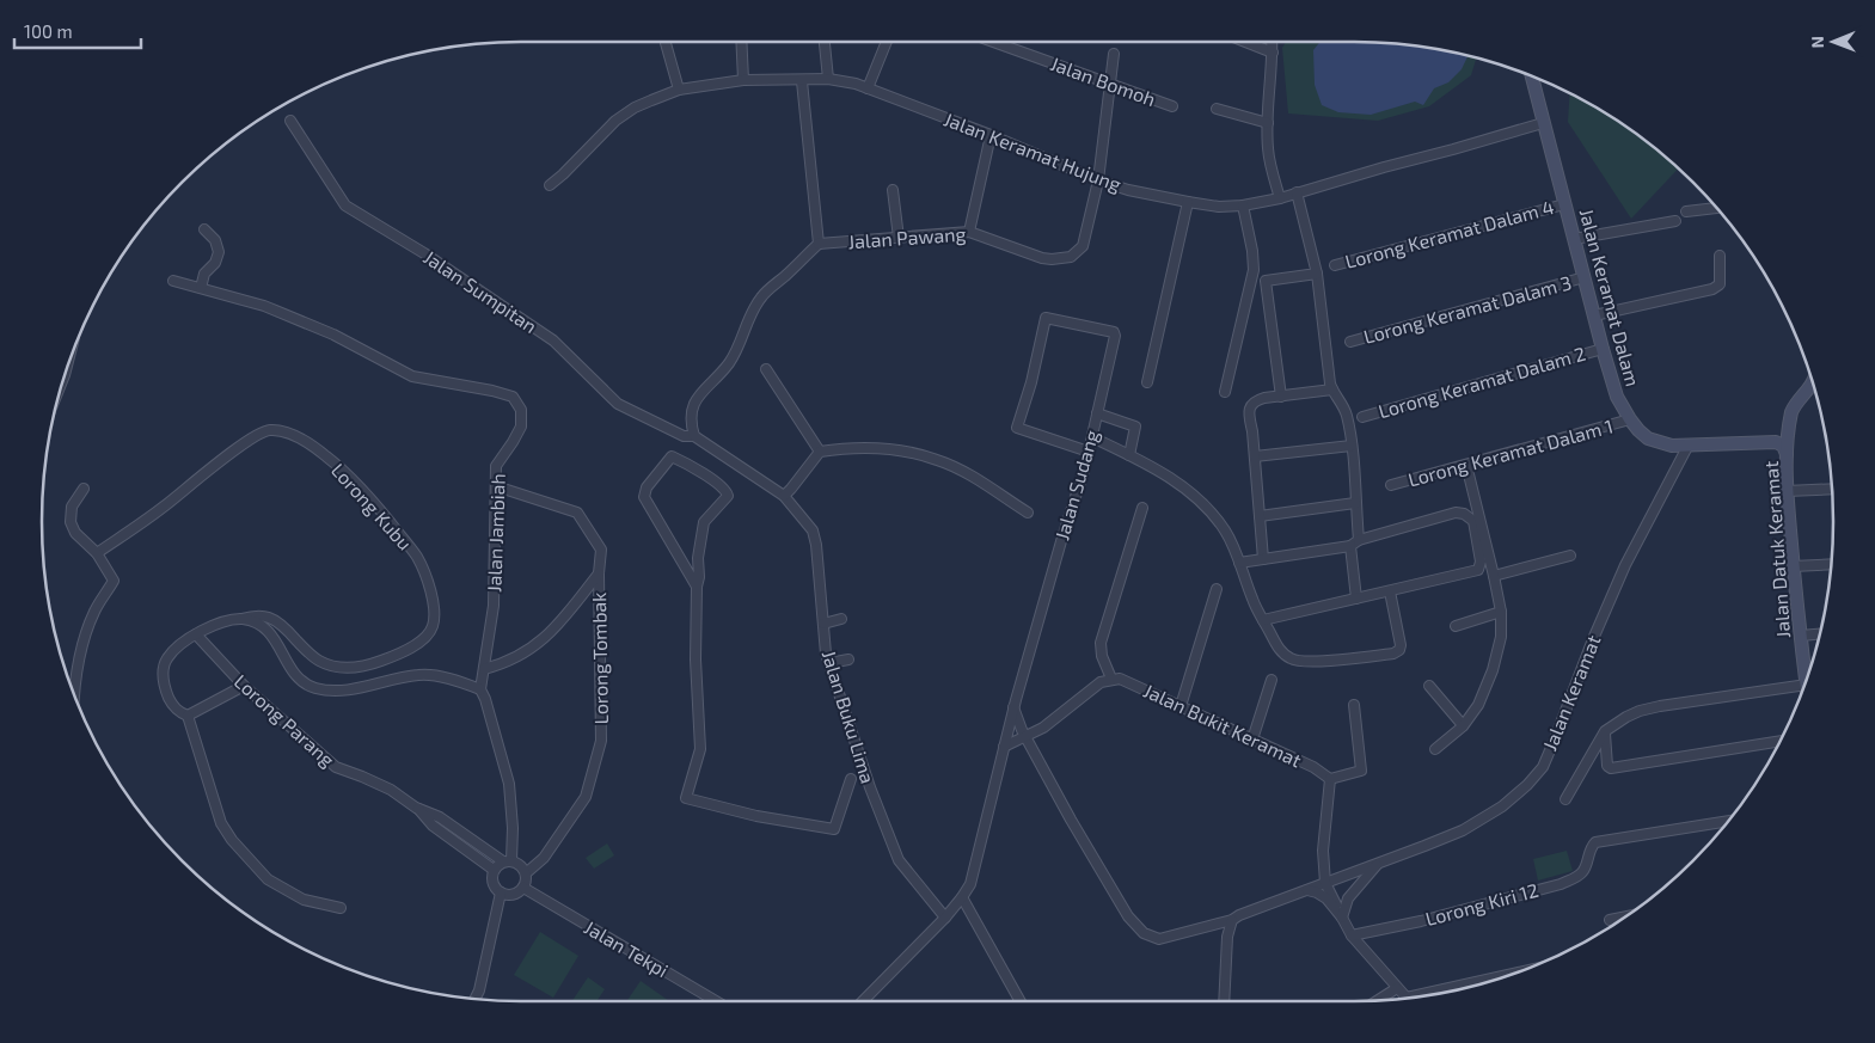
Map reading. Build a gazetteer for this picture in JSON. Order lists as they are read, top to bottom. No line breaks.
{"streets":{"street":["Jalan Bomoh","Jalan Keramat Hujung","Lorong Keramat Dalam 4","Jalan Pawang","Jalan Sumpitan","Jalan Keramat Dalam","Lorong Keramat Dalam 3","Lorong Keramat Dalam 2","Lorong Keramat Dalam 1","Jalan Sudang","Lorong Kubu","Jalan Jambiah","Jalan Datuk Keramat","Lorong Tombak","Jalan Keramat","Jalan Buku Lima","Lorong Parang","Jalan Bukit Keramat","Lorong Kiri 12","Jalan Tekpi"]},"crossings":[["Jalan Bomoh","Jalan Pawang"],["Jalan Keramat Hujung","Jalan Pawang"],["Jalan Keramat Hujung","Jalan Keramat Dalam"],["Lorong Keramat Dalam 4","Jalan Keramat Dalam"],["Jalan Sumpitan","Jalan Buku Lima"],["Jalan Keramat Dalam","Lorong Keramat Dalam 3"],["Jalan Keramat Dalam","Lorong Keramat Dalam 2"],["Jalan Keramat Dalam","Lorong Keramat Dalam 1"],["Jalan Keramat Dalam","Jalan Keramat"],["Jalan Sudang","Jalan Buku Lima"],["Lorong Kubu","Lorong Parang"],["Jalan Jambiah","Lorong Tombak"],["Jalan Jambiah","Lorong Parang"],["Jalan Jambiah","Jalan Tekpi"],["Lorong Tombak","Lorong Parang"],["Lorong Tombak","Jalan Tekpi"],["Lorong Parang","Jalan Tekpi"]],"scale_bar":"100 m","north":"left"}
